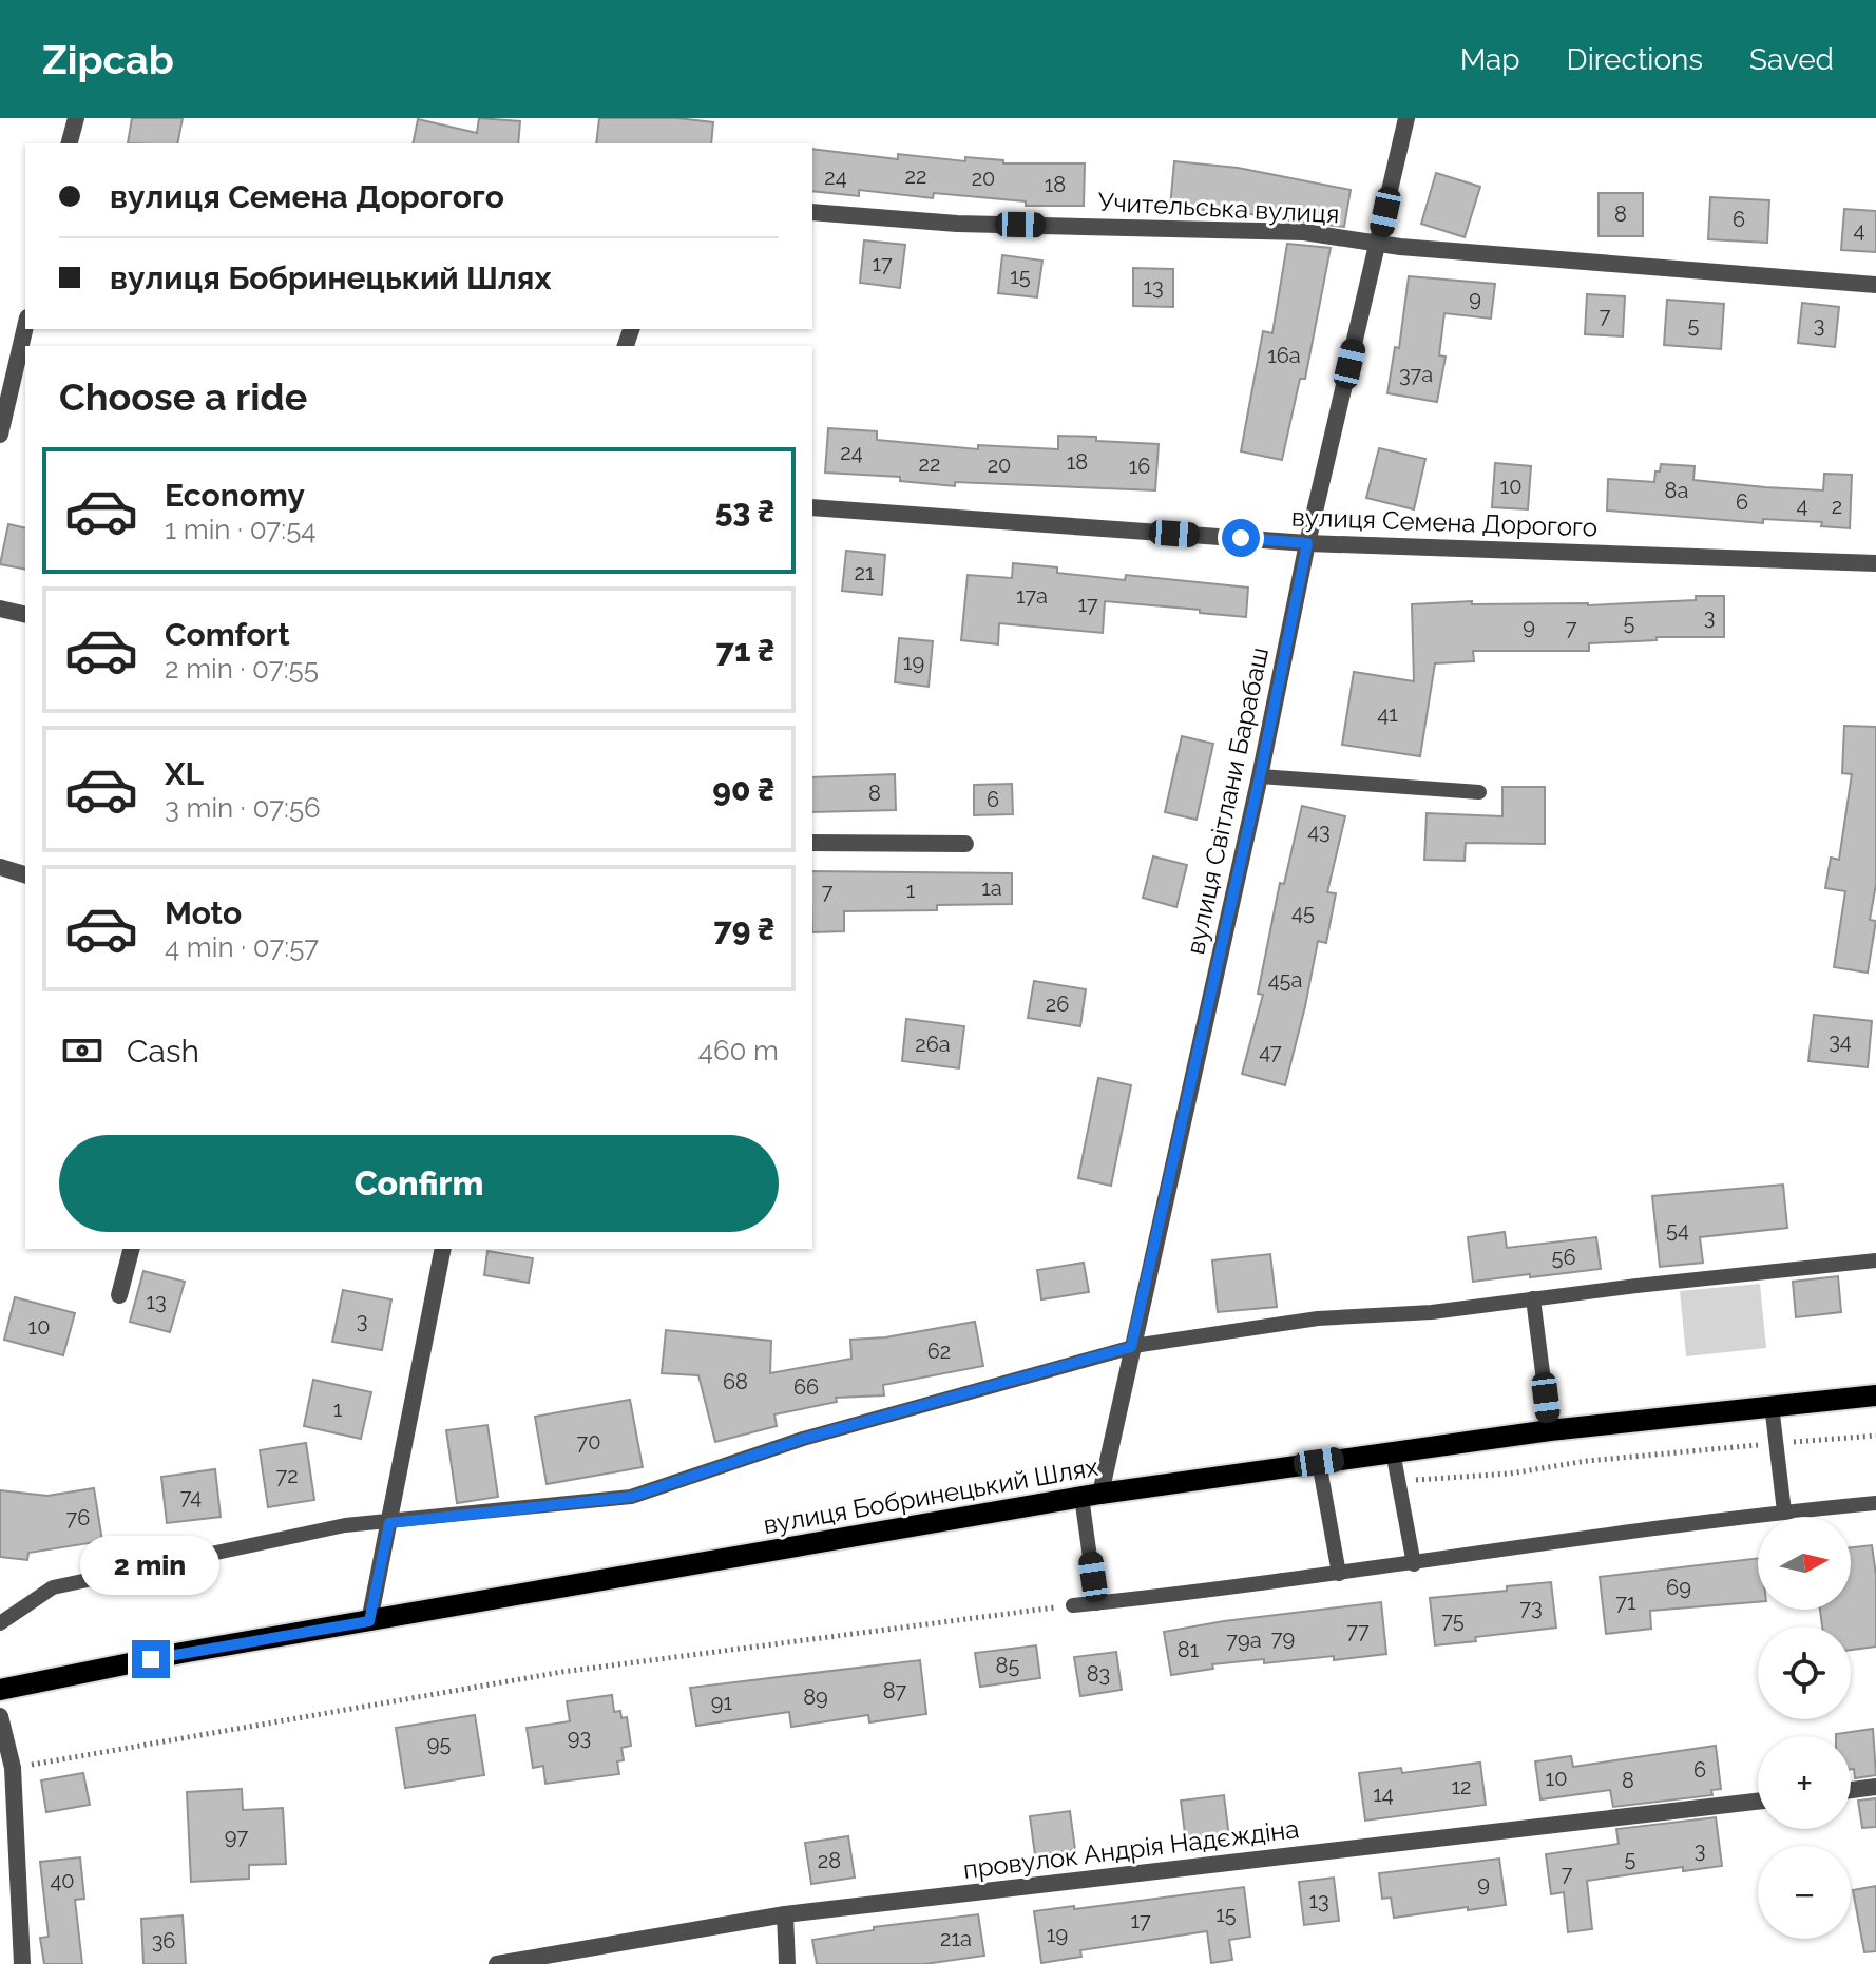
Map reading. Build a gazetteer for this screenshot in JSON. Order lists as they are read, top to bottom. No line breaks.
{"streets":{"main road":["вулиця Бобринецький Шлях"],"street":["Учительська вулиця","вулиця Семена Дорогого","вулиця Світлани Барабаш","провулок Андрія Надєждіна"]},"crossings":[["Учительська вулиця","вулиця Світлани Барабаш"],["вулиця Семена Дорогого","вулиця Світлани Барабаш"],["вулиця Світлани Барабаш","вулиця Бобринецький Шлях"]],"house_numbers":["22","24","20","18","8","6","4","17","15","13","9","7","5","3","16а","37а","24","18","22","20","16","10","8а","6","4","2","21","17а","17","3","5","9","7","19","41","8","6","43","1а","1","7","45","45а","26","34","26а","47","54","56","13","3","10","62","68","66","1","70","72","74","76","69","71","73","75","77","79","79а","81","85","83","87","89","91","93","95","6","10","8","12","14","97","3","5","28","7","40","9","13","15","17","19","21а","36"],"north":"right","page":{"header":"Zipcab","nav":["Map","Directions","Saved"],"banner":["вулиця Семена Дорогого","вулиця Бобринецький Шлях"],"heading":"Choose a ride","list":[{"name":"Economy","note":"1 min · 07:54","value":"53 ₴"},{"name":"Comfort","note":"2 min · 07:55","value":"71 ₴"},{"name":"XL","note":"3 min · 07:56","value":"90 ₴"},{"name":"Moto","note":"4 min · 07:57","value":"79 ₴"}],"pay":["Cash","460 m"],"buttons":"Confirm","map_buttons":["+","−"],"bubble":"2 min"}}
